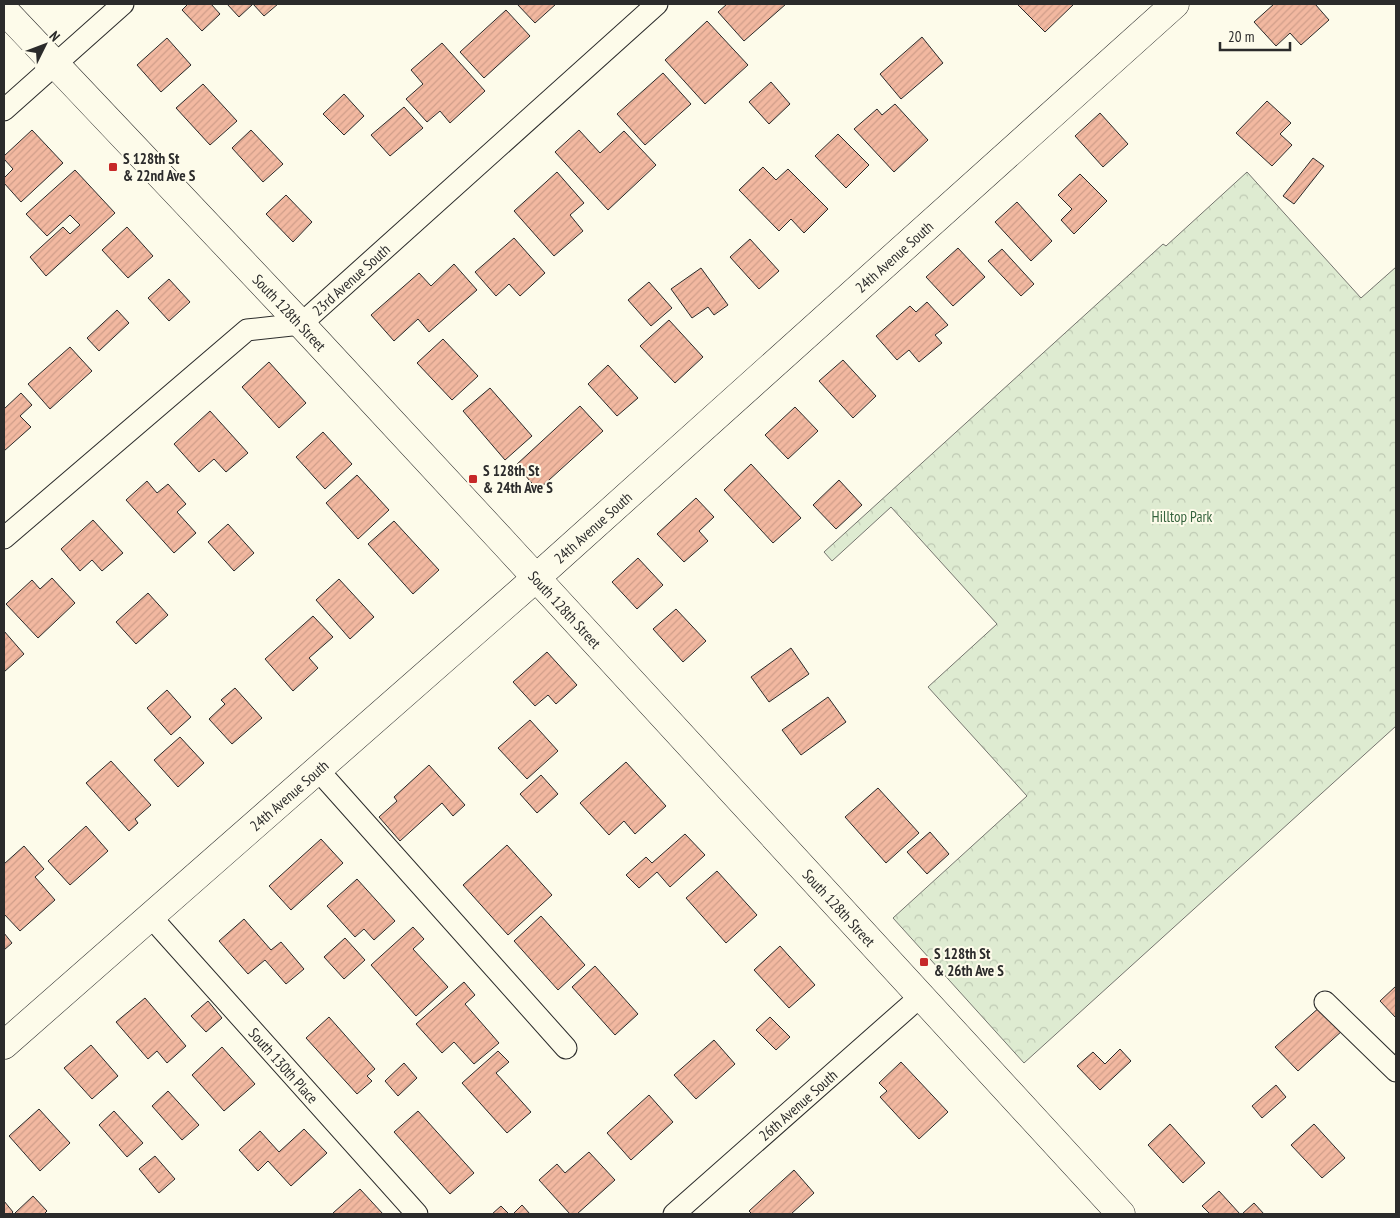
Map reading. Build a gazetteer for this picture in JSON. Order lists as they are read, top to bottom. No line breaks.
{"streets":{"street":["24th Avenue South","23rd Avenue South","South 128th Street","South 130th Place","26th Avenue South"]},"crossings":[["24th Avenue South","South 128th Street"],["24th Avenue South","South 130th Place"],["23rd Avenue South","South 128th Street"],["South 128th Street","26th Avenue South"]],"parks":["Hilltop Park"],"places":{"transit":["S 128th St & 22nd Ave S","S 128th St & 24th Ave S","S 128th St & 26th Ave S"]},"scale_bar":"20 m","north":"top right"}
